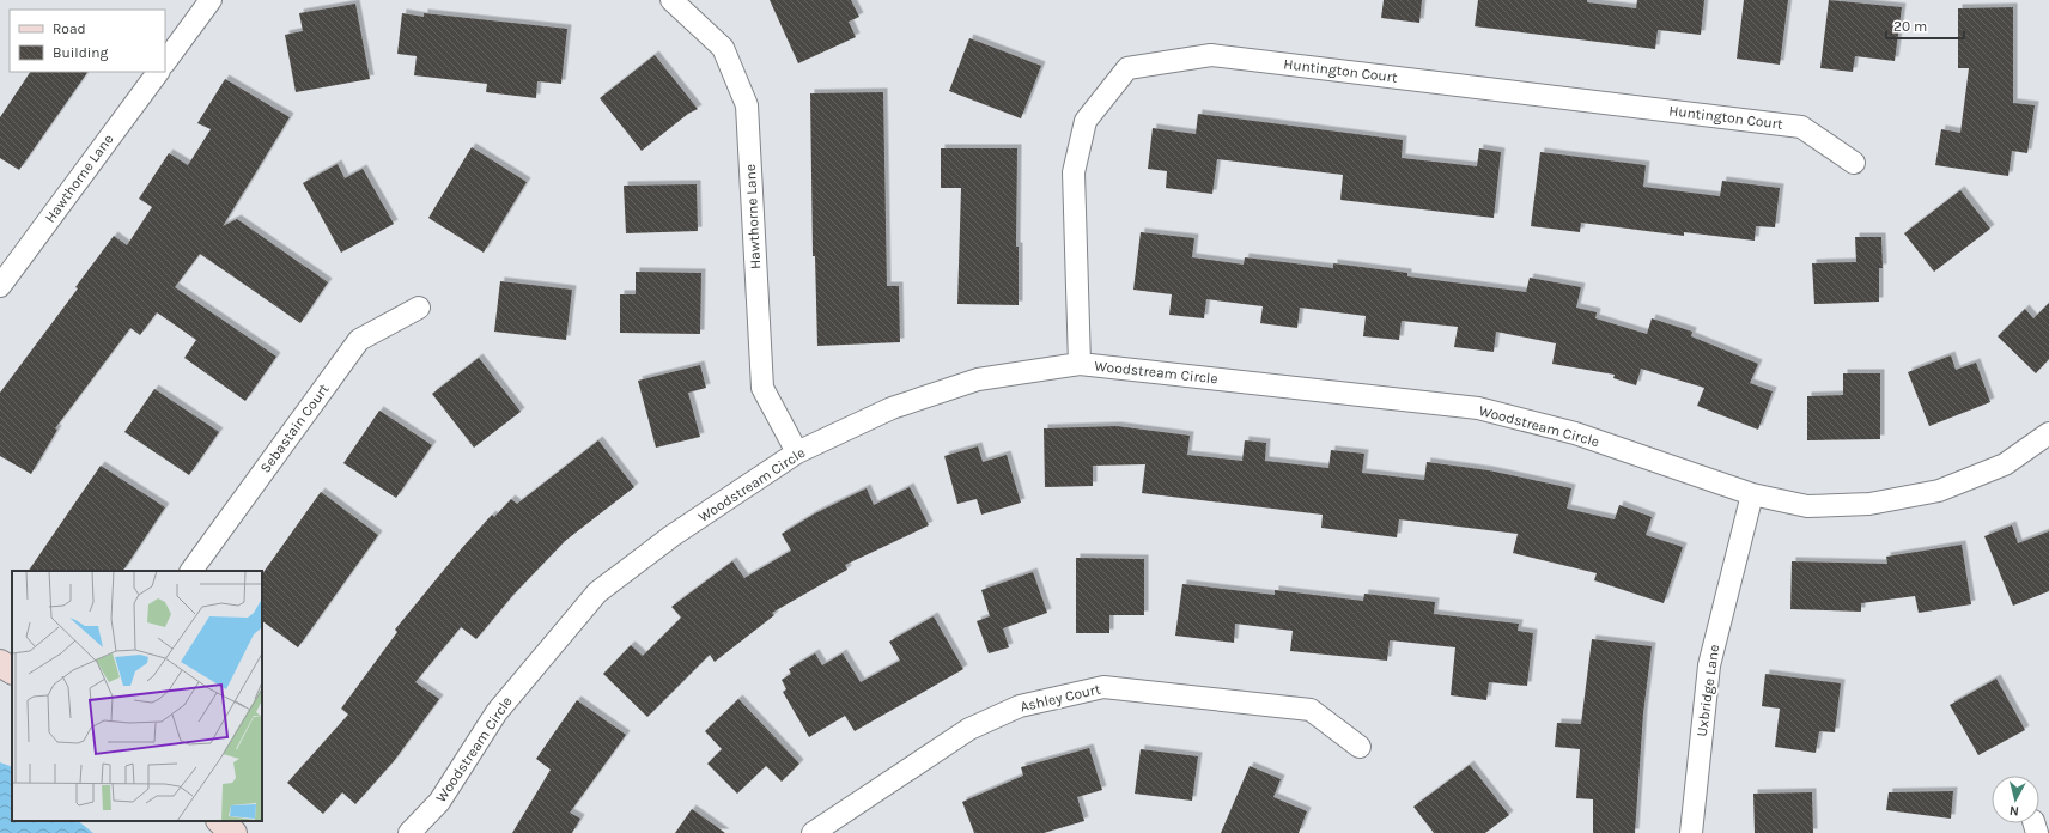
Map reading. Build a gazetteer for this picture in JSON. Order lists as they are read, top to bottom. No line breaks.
{"streets":{"street":["Huntington Court","Hawthorne Lane","Woodstream Circle","Sebastain Court","Uxbridge Lane","Ashley Court"]},"crossings":[["Huntington Court","Woodstream Circle"],["Hawthorne Lane","Woodstream Circle"],["Woodstream Circle","Uxbridge Lane"]],"legend":["Road","Building"],"scale_bar":"20 m","north":"bottom"}
